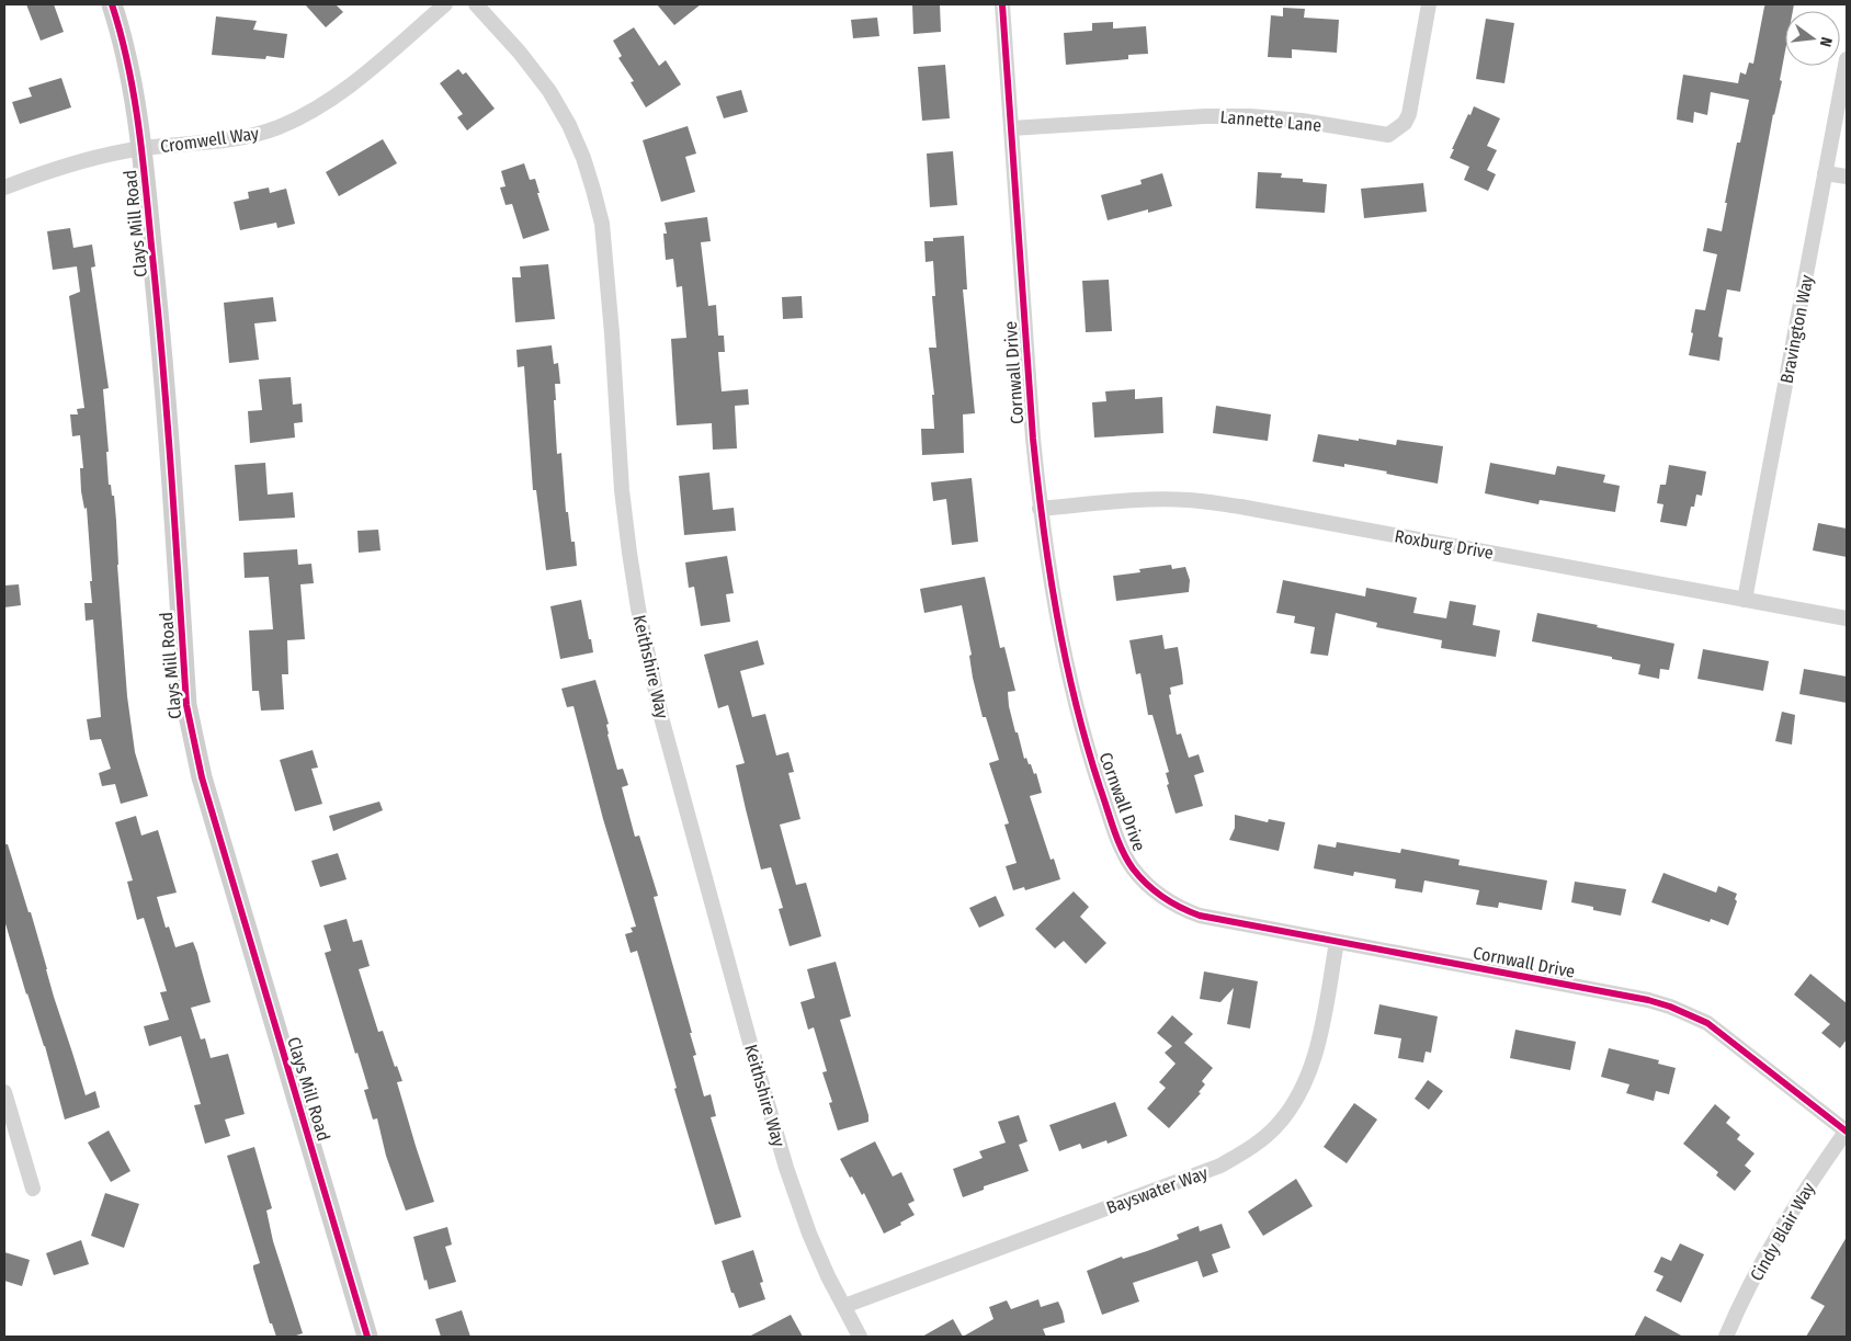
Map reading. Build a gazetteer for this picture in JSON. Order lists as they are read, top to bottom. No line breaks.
{"streets":{"main road":["Clays Mill Road"],"street":["Lannette Lane","Cromwell Way","Bravington Way","Cornwall Drive","Roxburg Drive","Keithshire Way","Bayswater Way","Cindy Blair Way"]},"crossings":[["Lannette Lane","Cornwall Drive"],["Cromwell Way","Clays Mill Road"],["Bravington Way","Roxburg Drive"],["Cornwall Drive","Roxburg Drive"],["Cornwall Drive","Bayswater Way"],["Cornwall Drive","Cindy Blair Way"],["Keithshire Way","Bayswater Way"]],"north":"right"}
